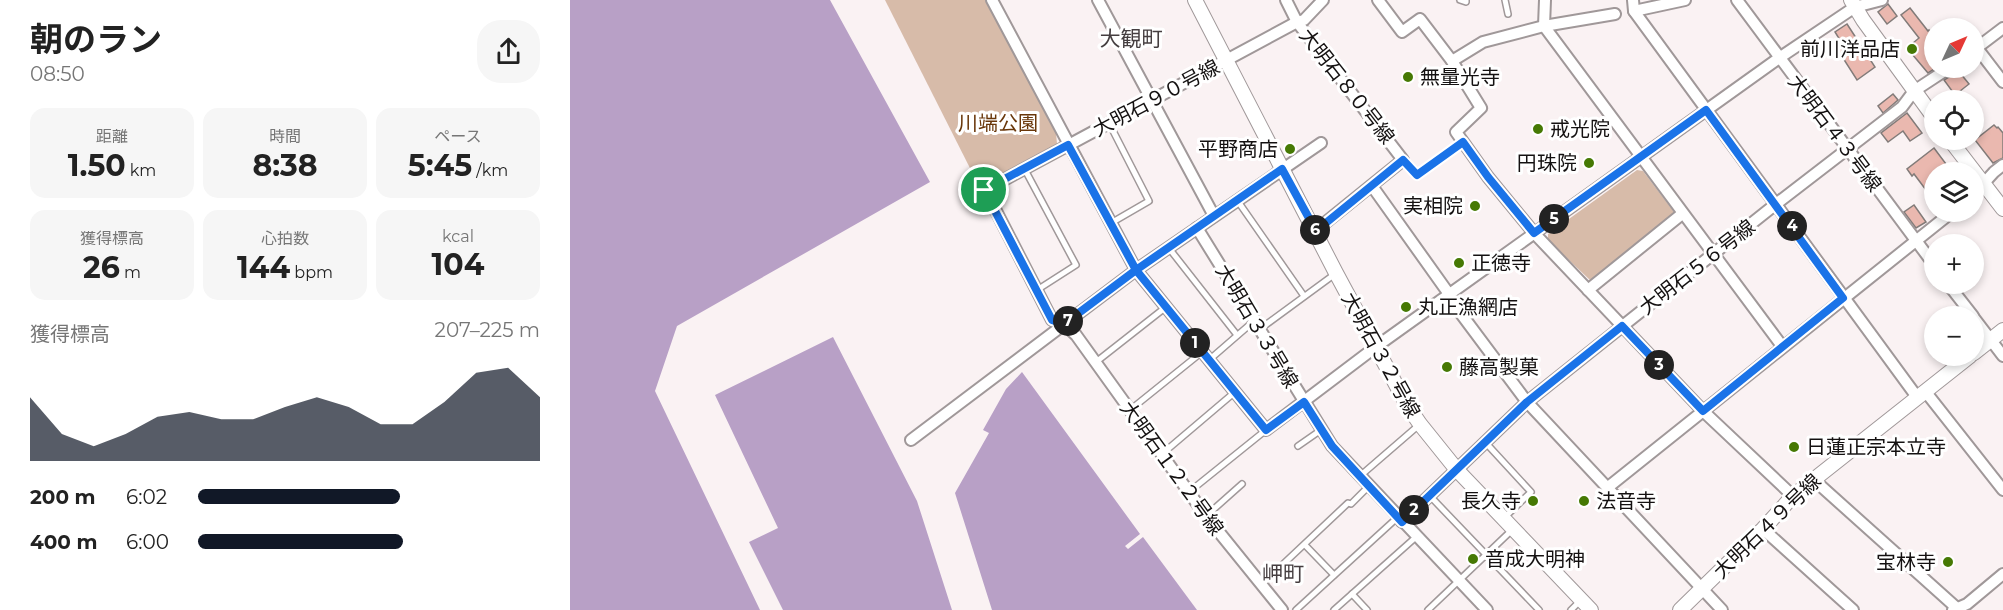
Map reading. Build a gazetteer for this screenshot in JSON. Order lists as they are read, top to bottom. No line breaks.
{"streets":{"street":["大明石８０号線","大明石９０号線","大明石４３号線","大明石５６号線","大明石３３号線","大明石３２号線","大明石１２２号線","大明石４９号線"]},"crossings":[["大明石８０号線","大明石９０号線"],["大明石９０号線","大明石３２号線"],["大明石９０号線","大明石１２２号線"],["大明石４３号線","大明石５６号線"],["大明石５６号線","大明石３３号線"],["大明石５６号線","大明石３２号線"]],"districts":["大観町","岬町"],"parks":["川端公園"],"places":["前川洋品店","無量光寺","戒光院","平野商店","円珠院","実相院","正徳寺","丸正漁網店","藤高製菓","日蓮正宗本立寺","長久寺","法音寺","音成大明神","宝林寺"],"north":"top right","page":{"heading":["朝のラン","08:50"],"map_buttons":["+","−"],"stats":[["距離","1.50 km"],["時間","8:38"],["ペース","5:45 /km"],["獲得標高","26 m"],["心拍数","144 bpm"],["kcal","104"]],"pins":["5","4","6","7","1","3","2"],"chart":["獲得標高","207–225 m"],"list":[{"name":"200 m","note":"6:02"},{"name":"400 m","note":"6:00"}]}}
